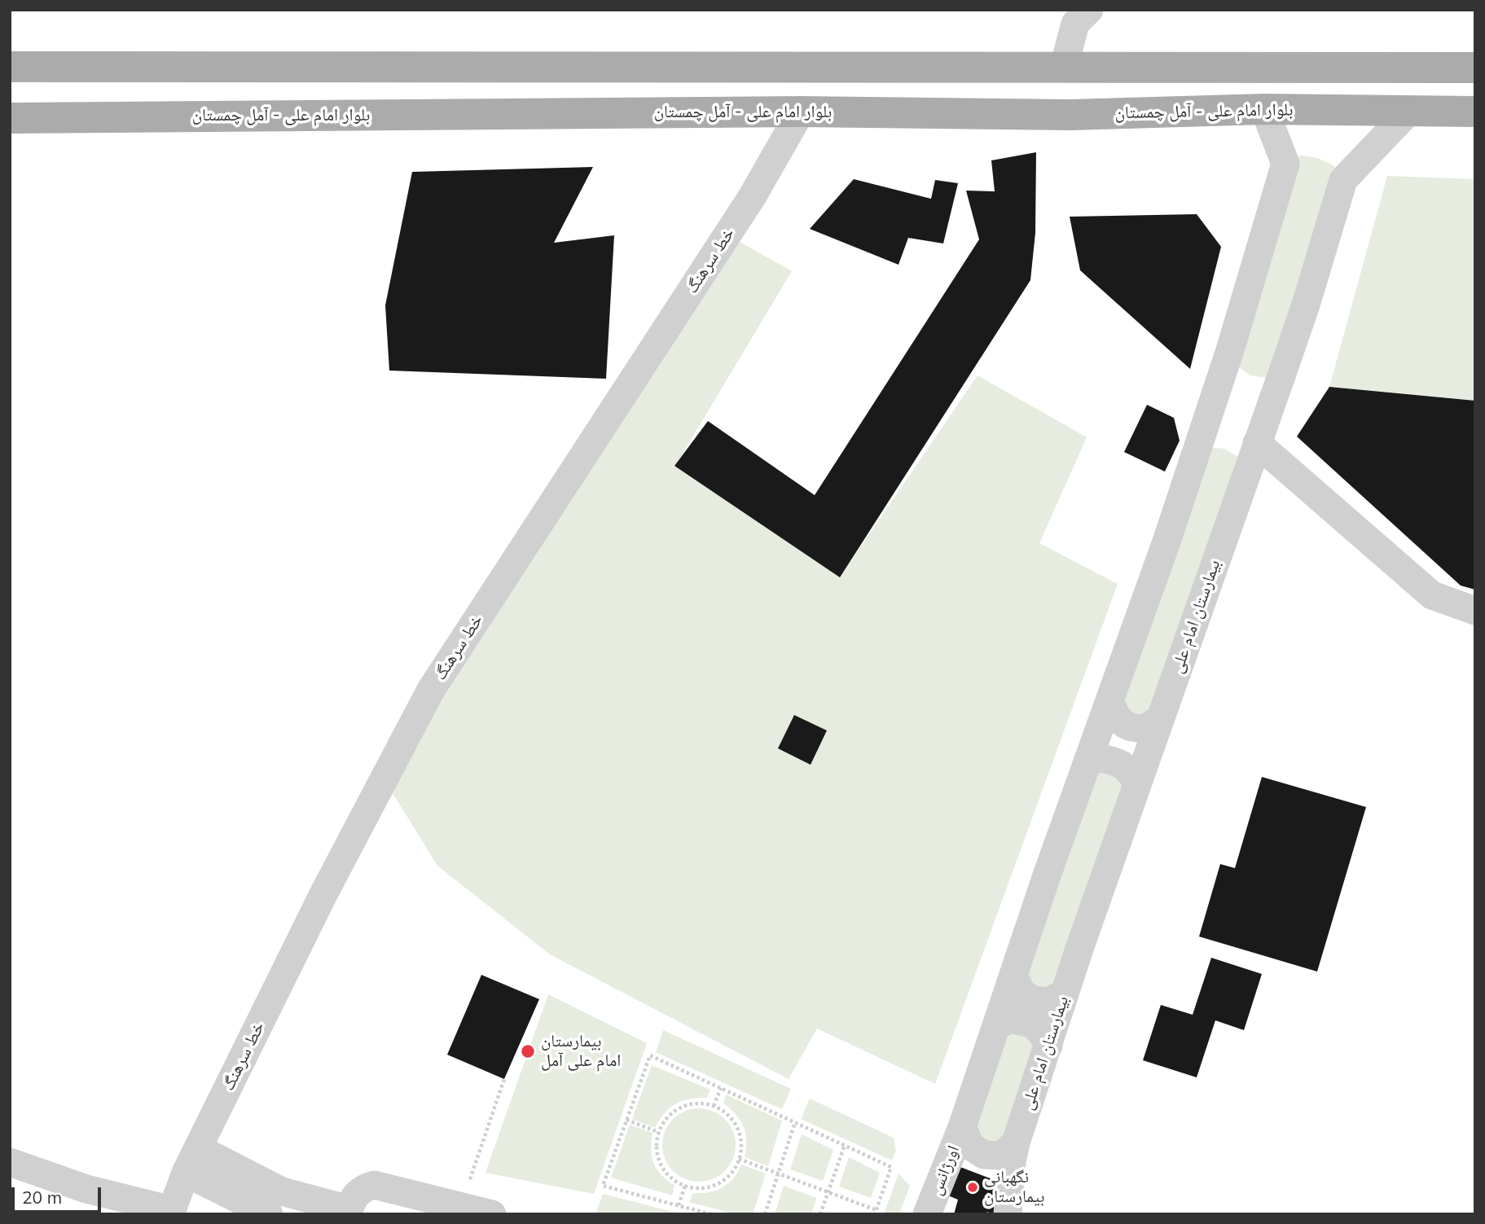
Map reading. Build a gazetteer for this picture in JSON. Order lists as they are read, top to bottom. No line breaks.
{"streets":{"main road":["بلوار امام علی - آمل چمستان"],"street":["خط سرهنگ","بیمارستان امام علی","اورژانس"]},"crossings":[["بلوار امام علی - آمل چمستان","خط سرهنگ"],["بلوار امام علی - آمل چمستان","بیمارستان امام علی"]],"places":["بیمارستان امام علی آمل","نگهبانی بیمارستان"],"scale_bar":"20 m"}
